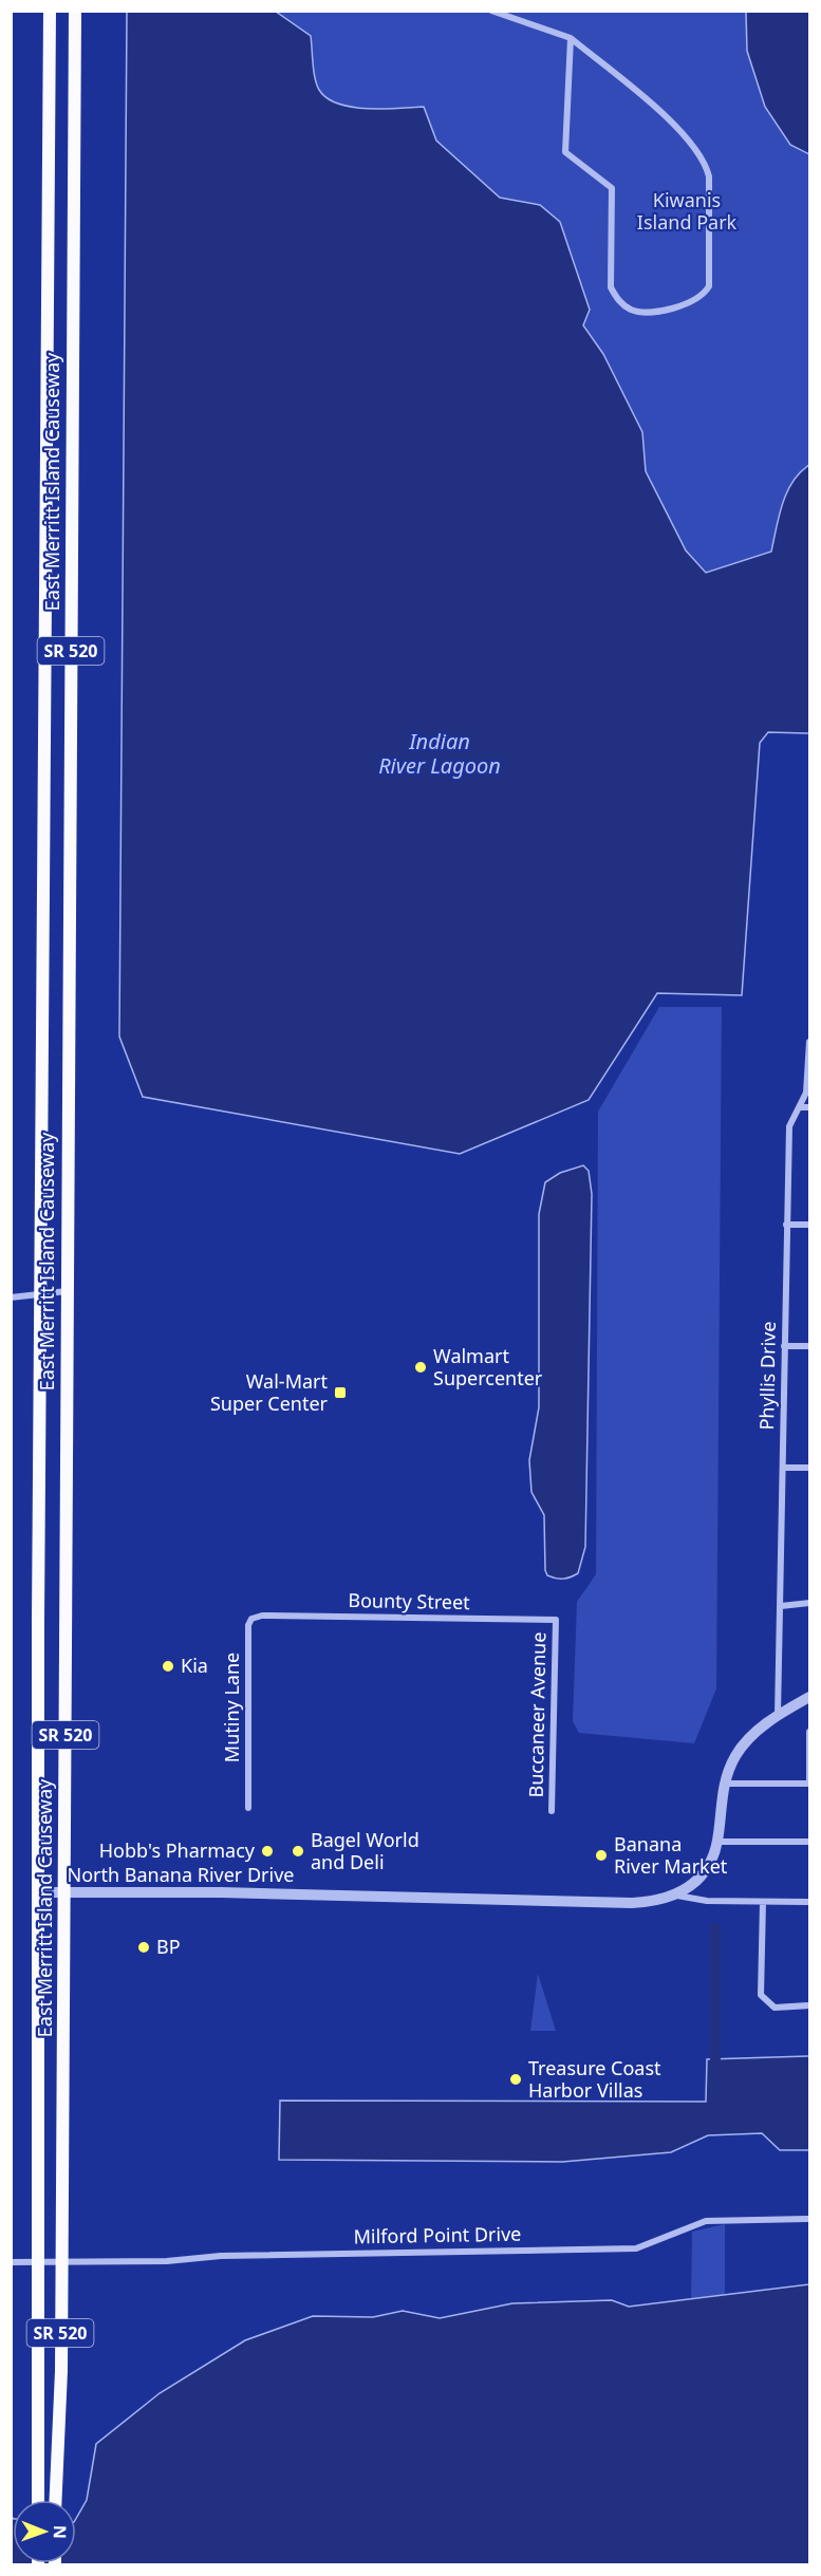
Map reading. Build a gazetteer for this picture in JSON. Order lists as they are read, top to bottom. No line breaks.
{"streets":{"main road":["East Merritt Island Causeway","SR 520"],"street":["Phyllis Drive","Bounty Street","Mutiny Lane","Buccaneer Avenue","North Banana River Drive","Milford Point Drive"]},"crossings":[["East Merritt Island Causeway","North Banana River Drive"],["East Merritt Island Causeway","Milford Point Drive"],["Bounty Street","Mutiny Lane"],["Bounty Street","Buccaneer Avenue"]],"water":["Indian River Lagoon"],"parks":["Kiwanis Island Park"],"places":{"other":["Walmart Supercenter","Kia","Hobb's Pharmacy","Bagel World and Deli","Banana River Market","BP","Treasure Coast Harbor Villas"],"transit":["Wal-Mart Super Center"]},"north":"right"}
